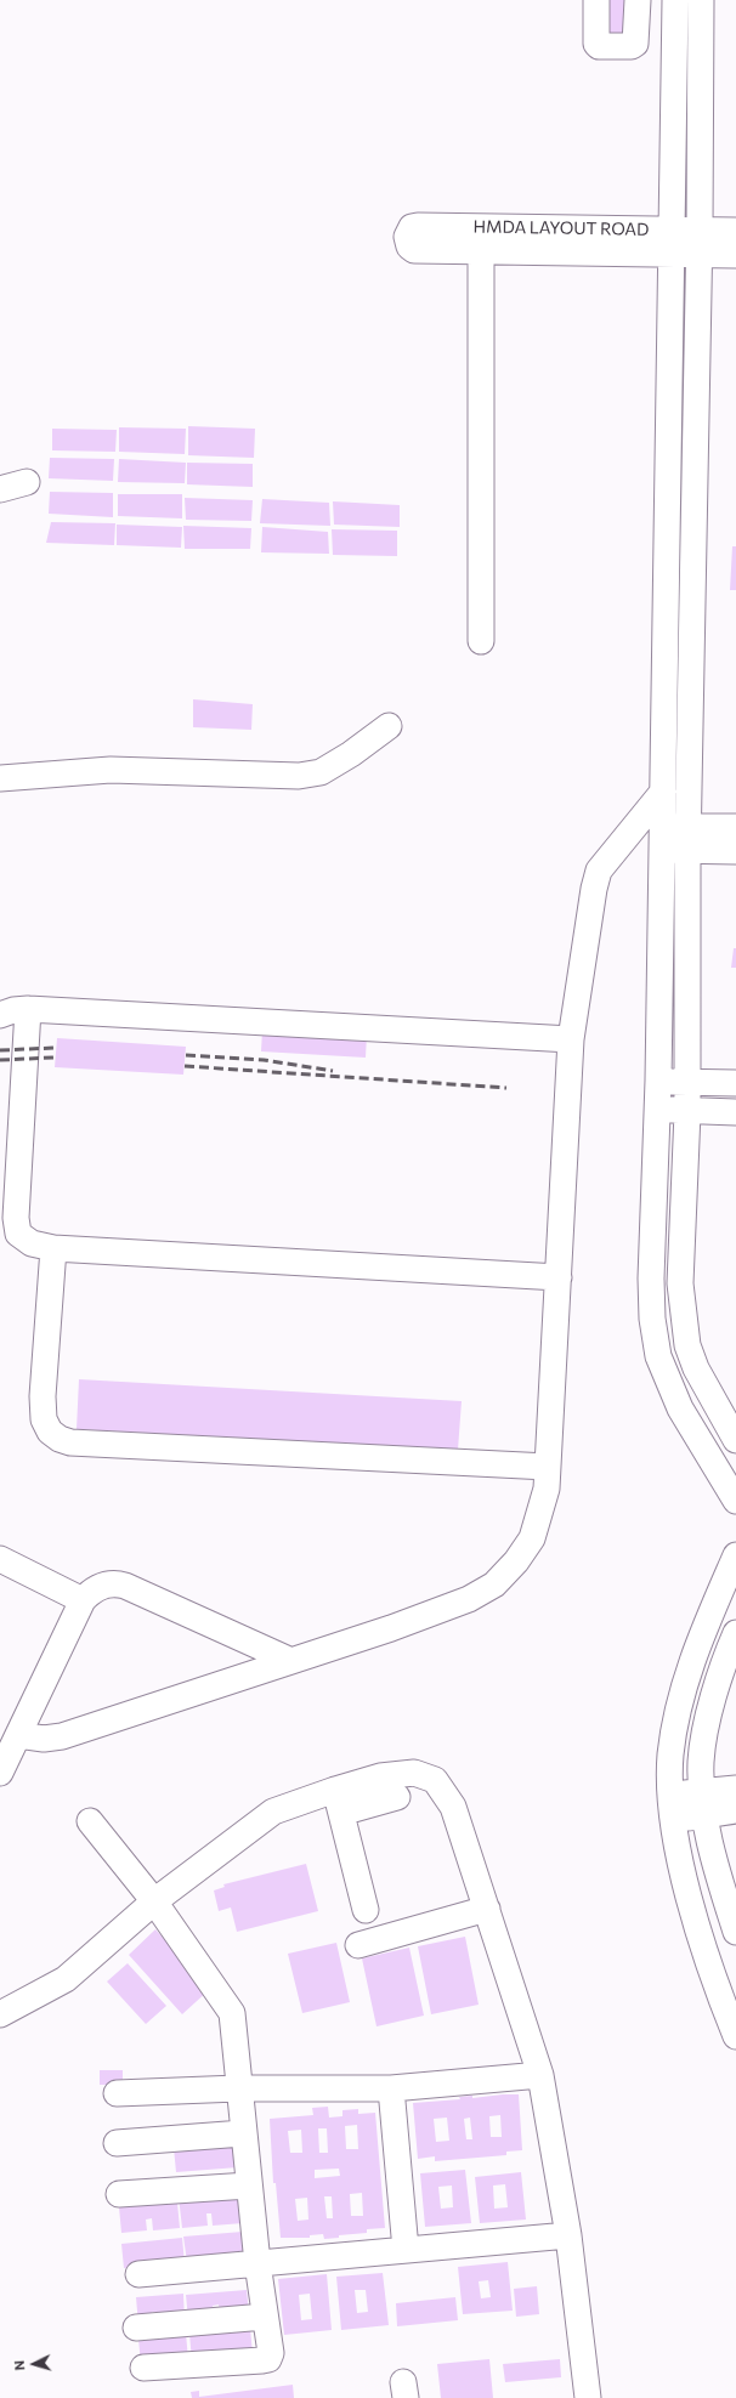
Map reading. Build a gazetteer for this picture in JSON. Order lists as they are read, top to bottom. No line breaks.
{"streets":{"street":["HMDA LAYOUT ROAD"]},"north":"left"}
